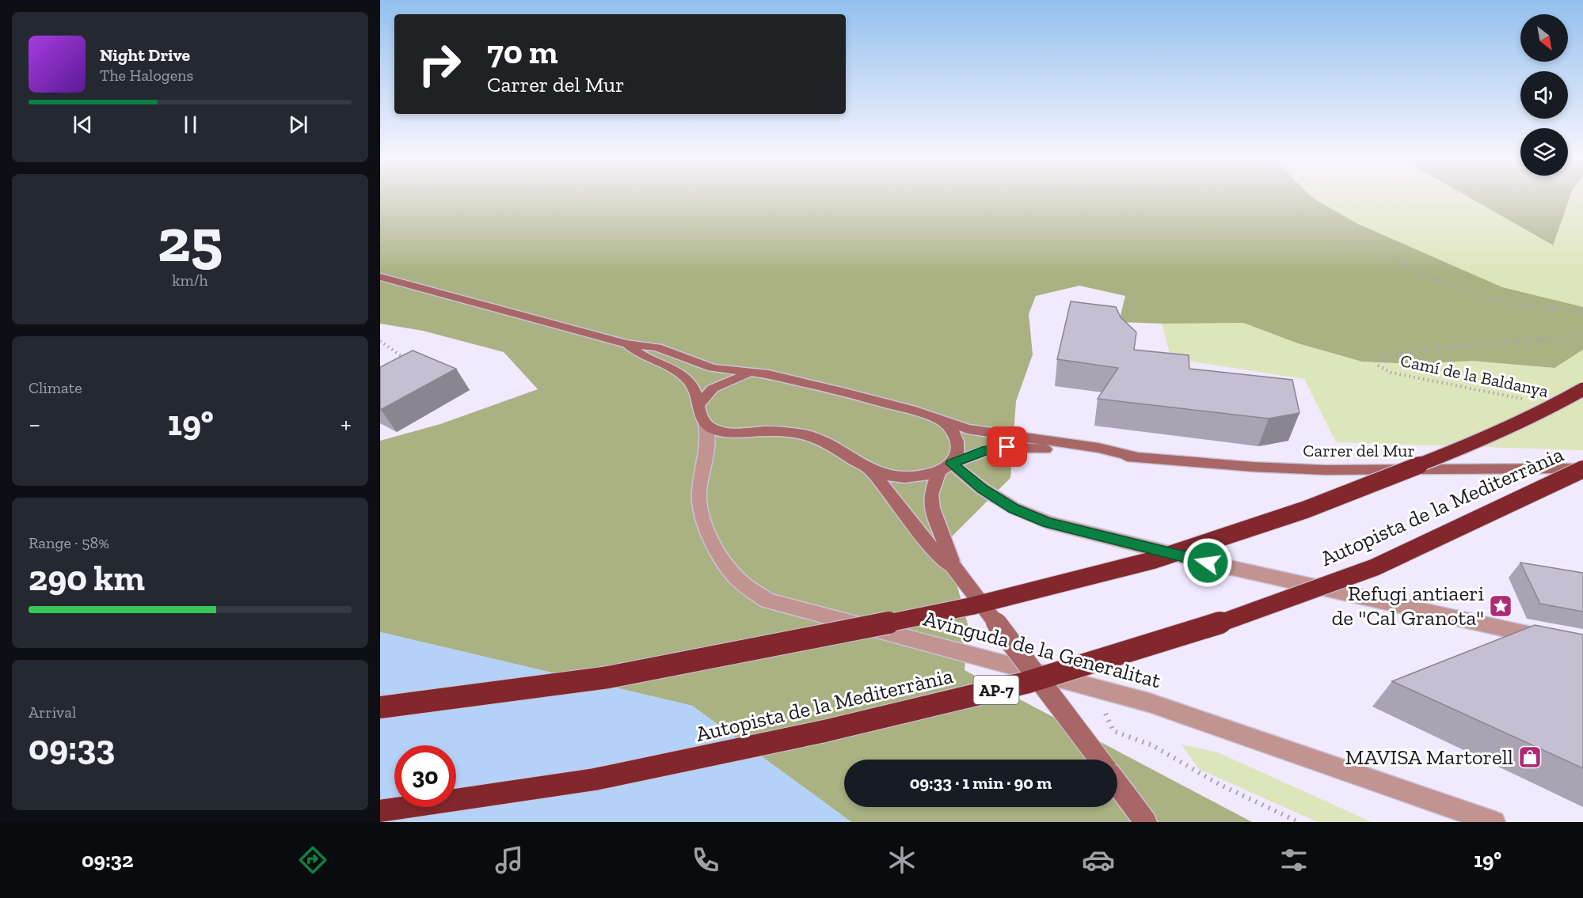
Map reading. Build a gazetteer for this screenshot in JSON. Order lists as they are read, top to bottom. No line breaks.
{"streets":{"highway":["Autopista de la Mediterrània","AP-7"],"main road":["Carrer del Mur"],"street":["Avinguda de la Generalitat"],"path":["Camí de la Baldanya"]},"crossings":[["Carrer del Mur","Autopista de la Mediterrània"]],"places":{"place":["Refugi antiaeri de \"Cal Granota\""],"shop":["MAVISA Martorell"]},"north":"bottom right","page":{"turn":["70 m","Carrer del Mur"],"song":["Night Drive","The Halogens"],"tile":[["25","km/h"],"Climate",["Range · 58%","290 km"],["Arrival","09:33"]],"heat":["−","19°","+"],"limit":"30","trip":"09:33 · 1 min · 90 m","tabs":["09:32","19°"]}}
